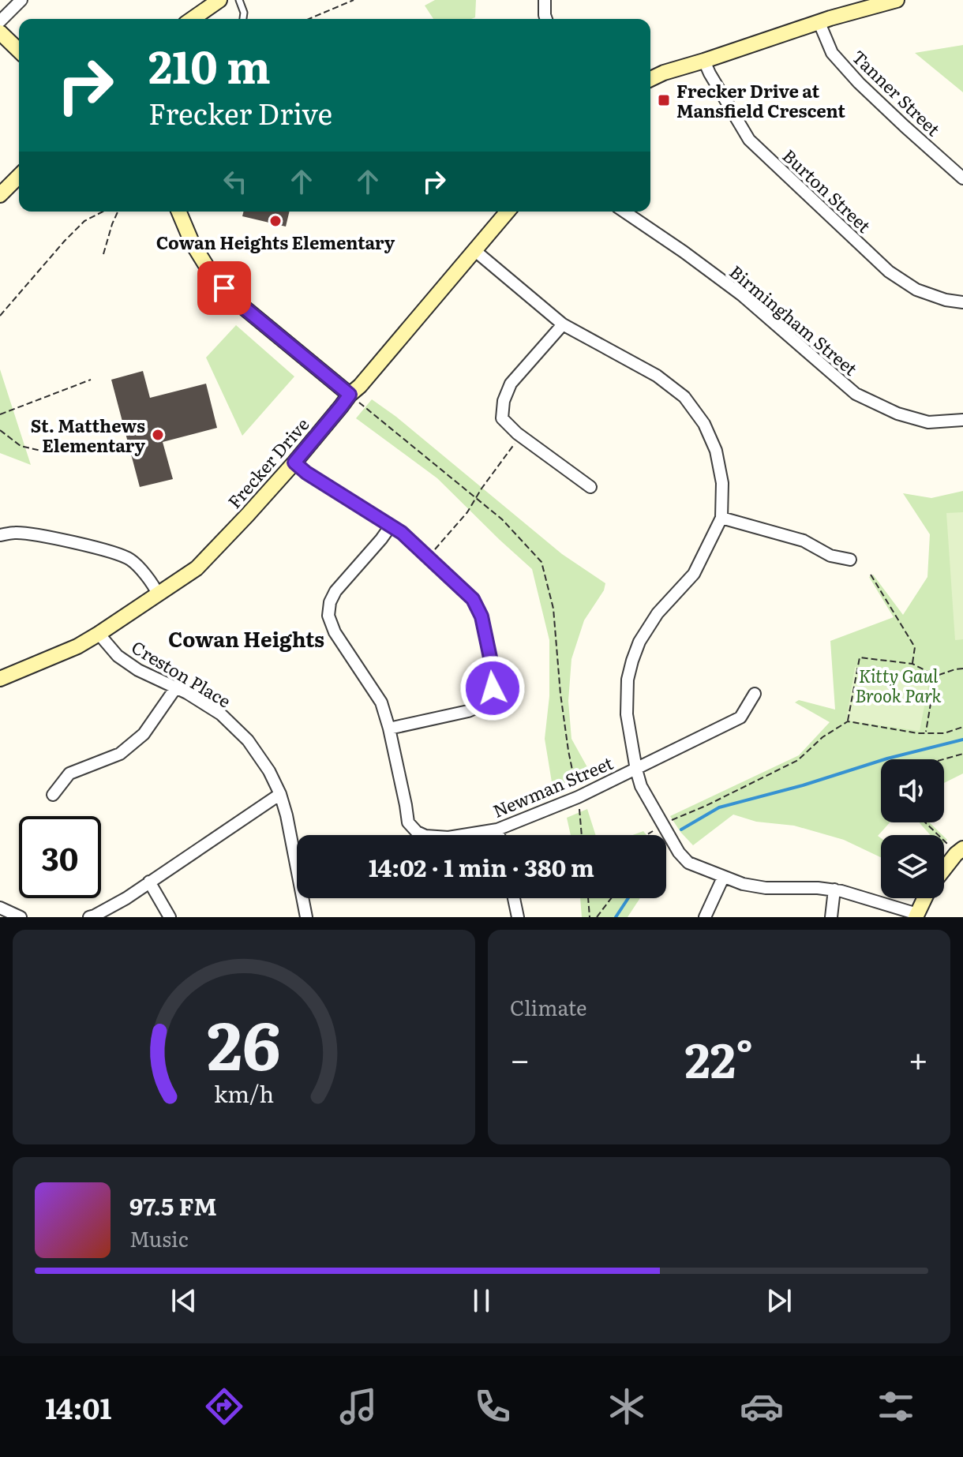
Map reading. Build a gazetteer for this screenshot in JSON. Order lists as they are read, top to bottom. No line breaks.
{"streets":{"street":["Tanner Street","Burton Street","Birmingham Street","Frecker Drive","Creston Place","Newman Street"]},"crossings":[["Frecker Drive","Creston Place"]],"districts":["Cowan Heights"],"parks":["Kitty Gaul Brook Park"],"places":{"transit":["Frecker Drive at Mansfield Crescent"],"other":["Cowan Heights Elementary","St. Matthews Elementary"]},"page":{"turn":["210 m","Frecker Drive"],"limit":"30","trip":"14:02 · 1 min · 380 m","tile":"Climate","heat":["−","22°","+"],"song":["97.5 FM","Music"],"tabs":"14:01","gauge":["26","km/h"]}}
